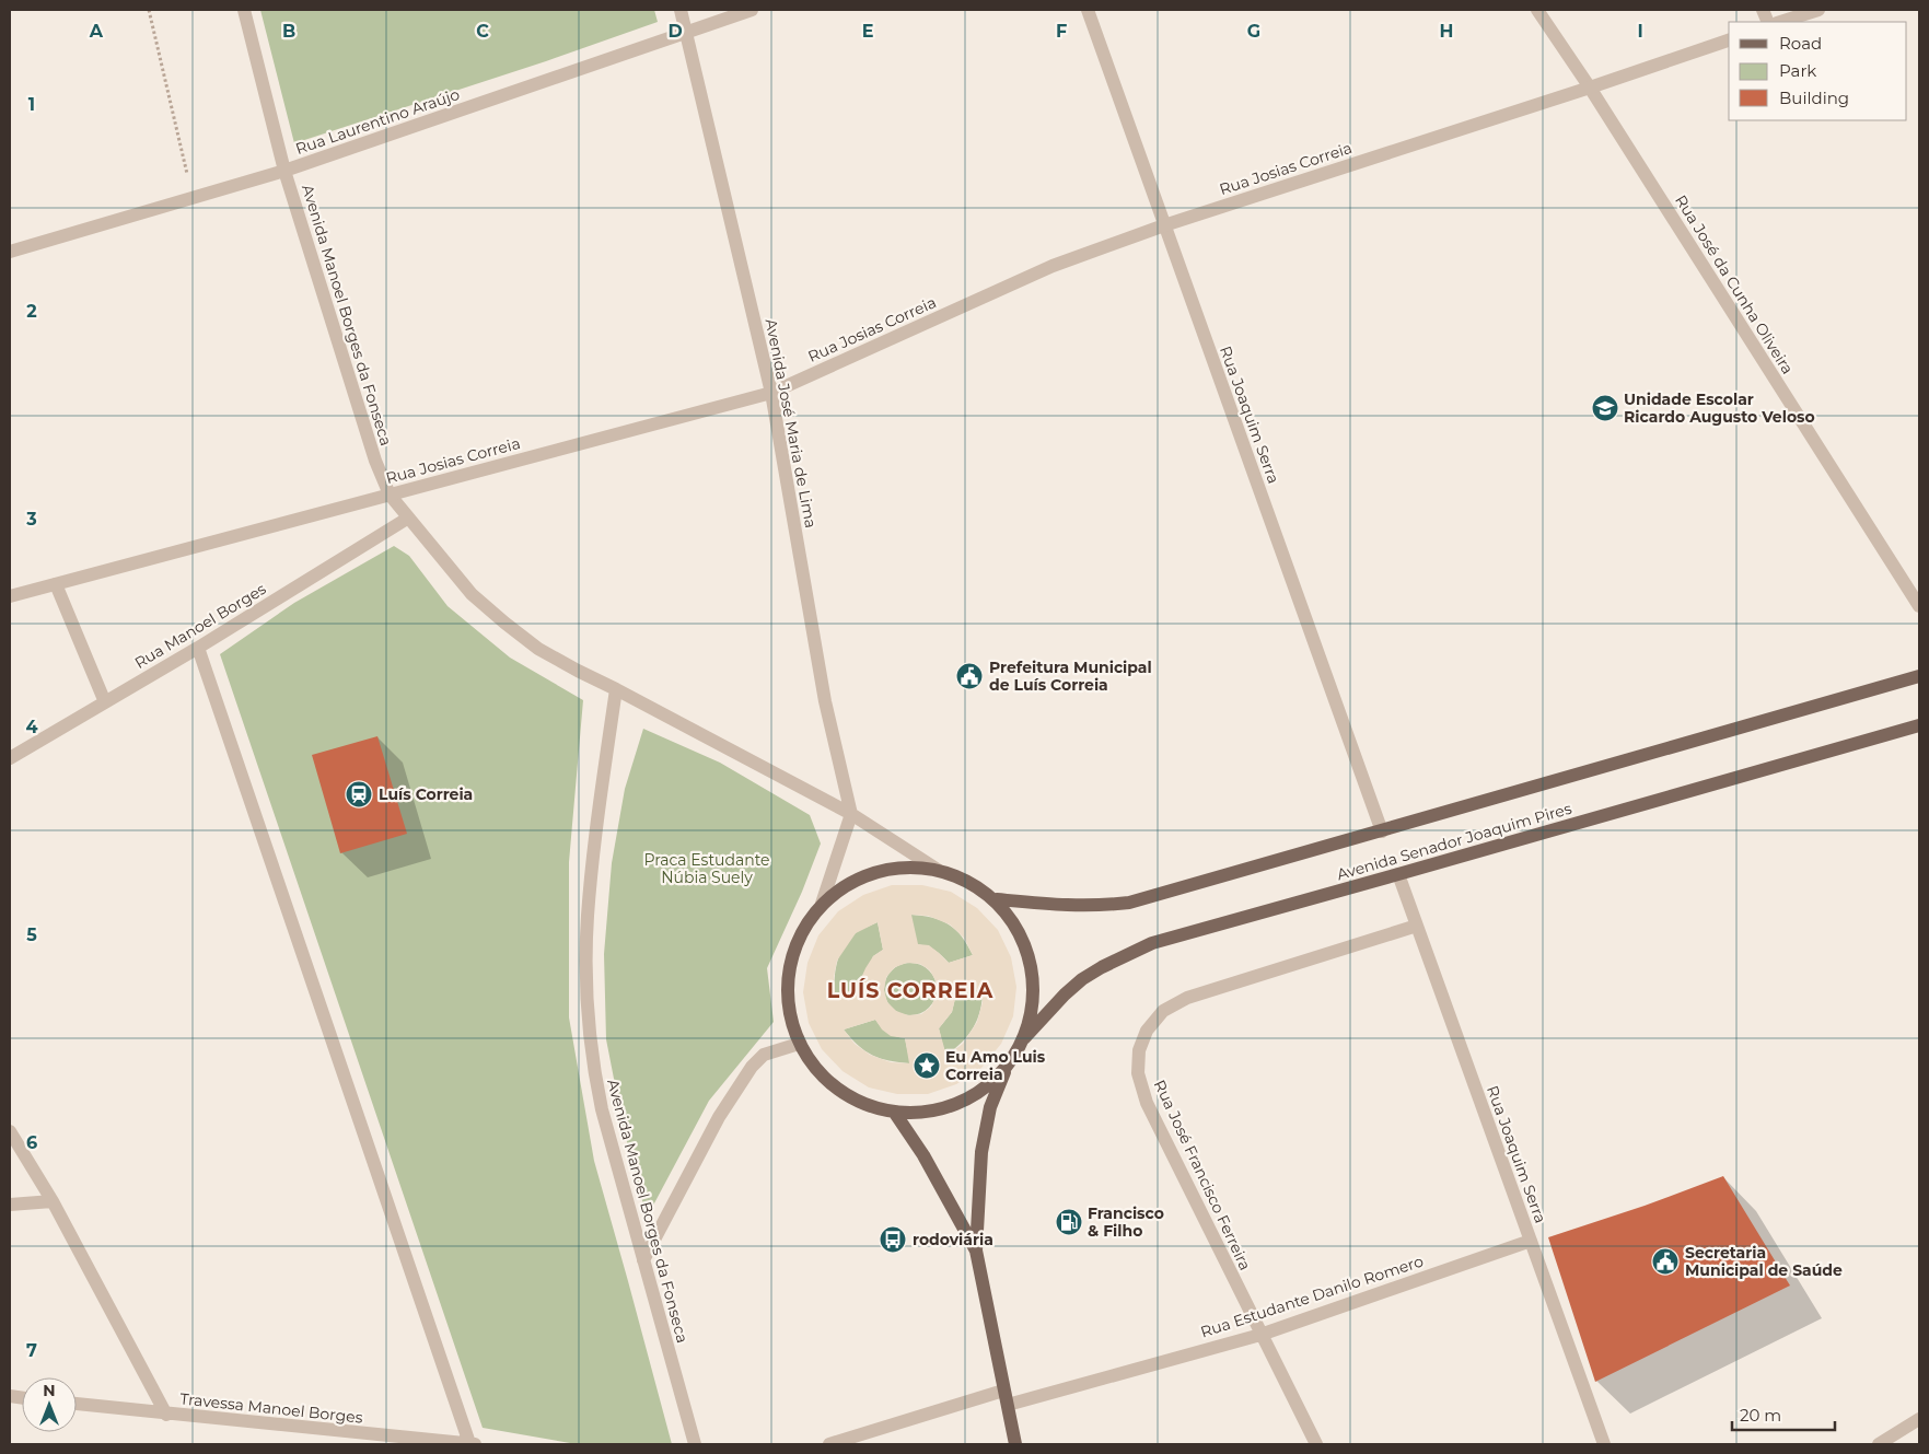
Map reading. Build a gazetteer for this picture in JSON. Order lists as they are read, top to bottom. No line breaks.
{"streets":{"main road":["Avenida Senador Joaquim Pires"],"street":["Rua Laurentino Araújo","Rua Josias Correia","Rua José da Cunha Oliveira","Avenida Manoel Borges da Fonseca","Rua Joaquim Serra","Avenida José Maria de Lima","Rua Manoel Borges","Rua José Francisco Ferreira","Rua Estudante Danilo Romero","Travessa Manoel Borges"]},"crossings":[["Rua Laurentino Araújo","Avenida Manoel Borges da Fonseca"],["Rua Laurentino Araújo","Avenida José Maria de Lima"],["Rua Josias Correia","Rua José da Cunha Oliveira"],["Rua Josias Correia","Avenida Manoel Borges da Fonseca"],["Rua Josias Correia","Rua Joaquim Serra"],["Rua Josias Correia","Avenida José Maria de Lima"],["Avenida Manoel Borges da Fonseca","Avenida José Maria de Lima"],["Avenida Manoel Borges da Fonseca","Rua Manoel Borges"],["Rua Joaquim Serra","Avenida Senador Joaquim Pires"],["Rua Joaquim Serra","Rua José Francisco Ferreira"],["Rua Joaquim Serra","Rua Estudante Danilo Romero"],["Rua José Francisco Ferreira","Rua Estudante Danilo Romero"]],"districts":["LUÍS CORREIA"],"parks":["Praca Estudante Núbia Suely"],"places":{"school or university":["Unidade Escolar Ricardo Augusto Veloso"],"public building":["Prefeitura Municipal de Luís Correia","Secretaria Municipal de Saúde"],"station":["Luís Correia"],"place":["Eu Amo Luis Correia"],"fuel station":["Francisco & Filho"],"bus stop":["rodoviária"]},"legend":["Road","Park","Building"],"scale_bar":"20 m","north":"top","grid":{"columns":["A","B","C","D","E","F","G","H","I"],"rows":["1","2","3","4","5","6","7"]}}
